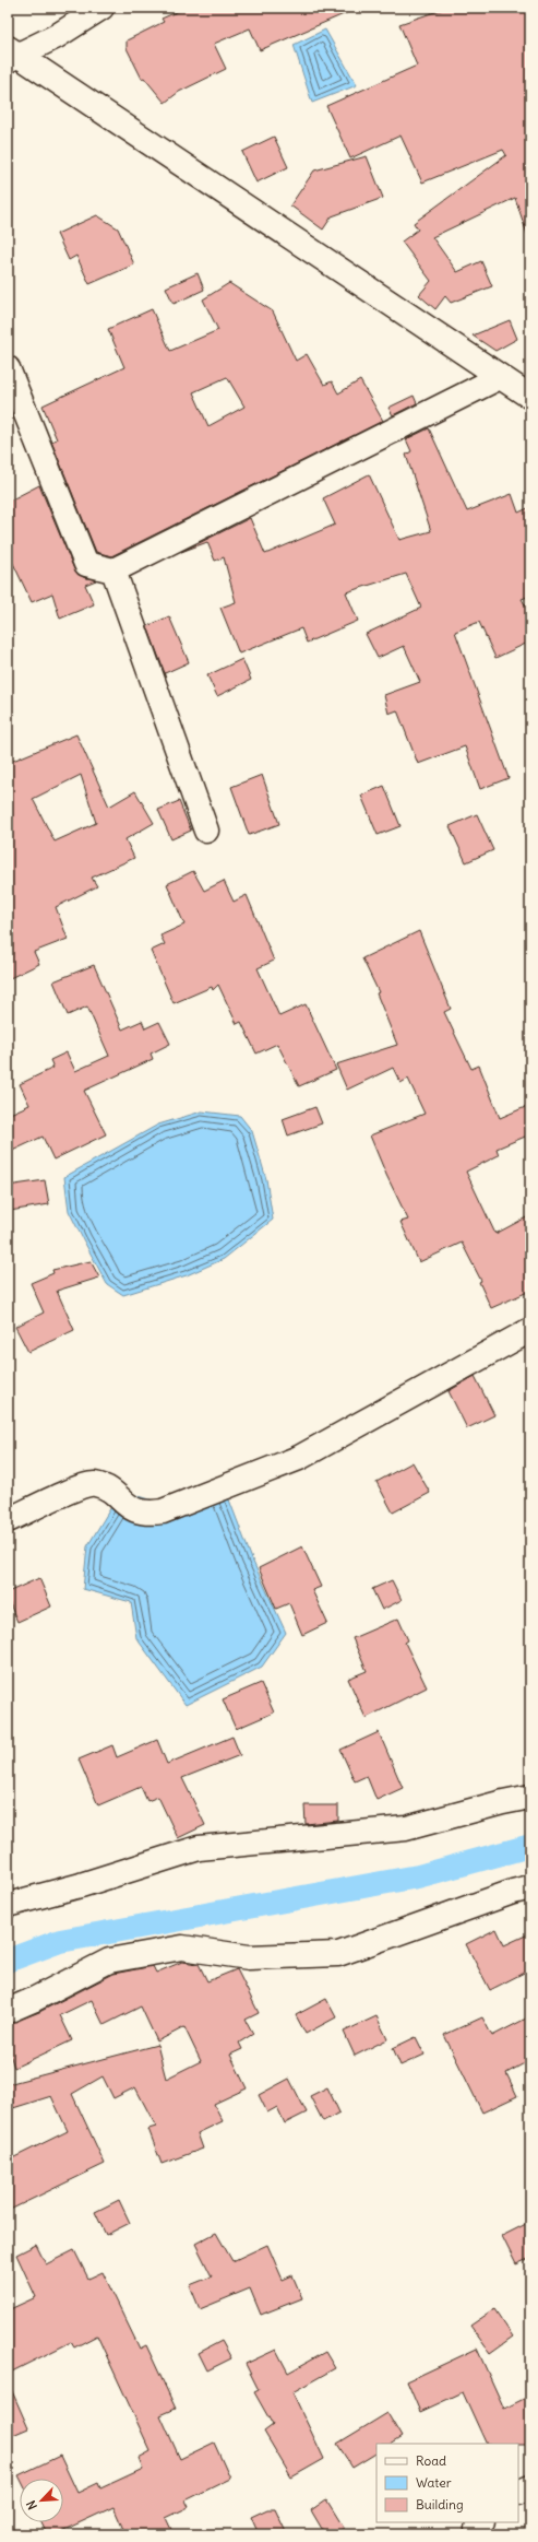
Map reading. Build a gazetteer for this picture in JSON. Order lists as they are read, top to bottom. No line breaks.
{"legend":["Road","Water","Building"],"north":"bottom left"}
